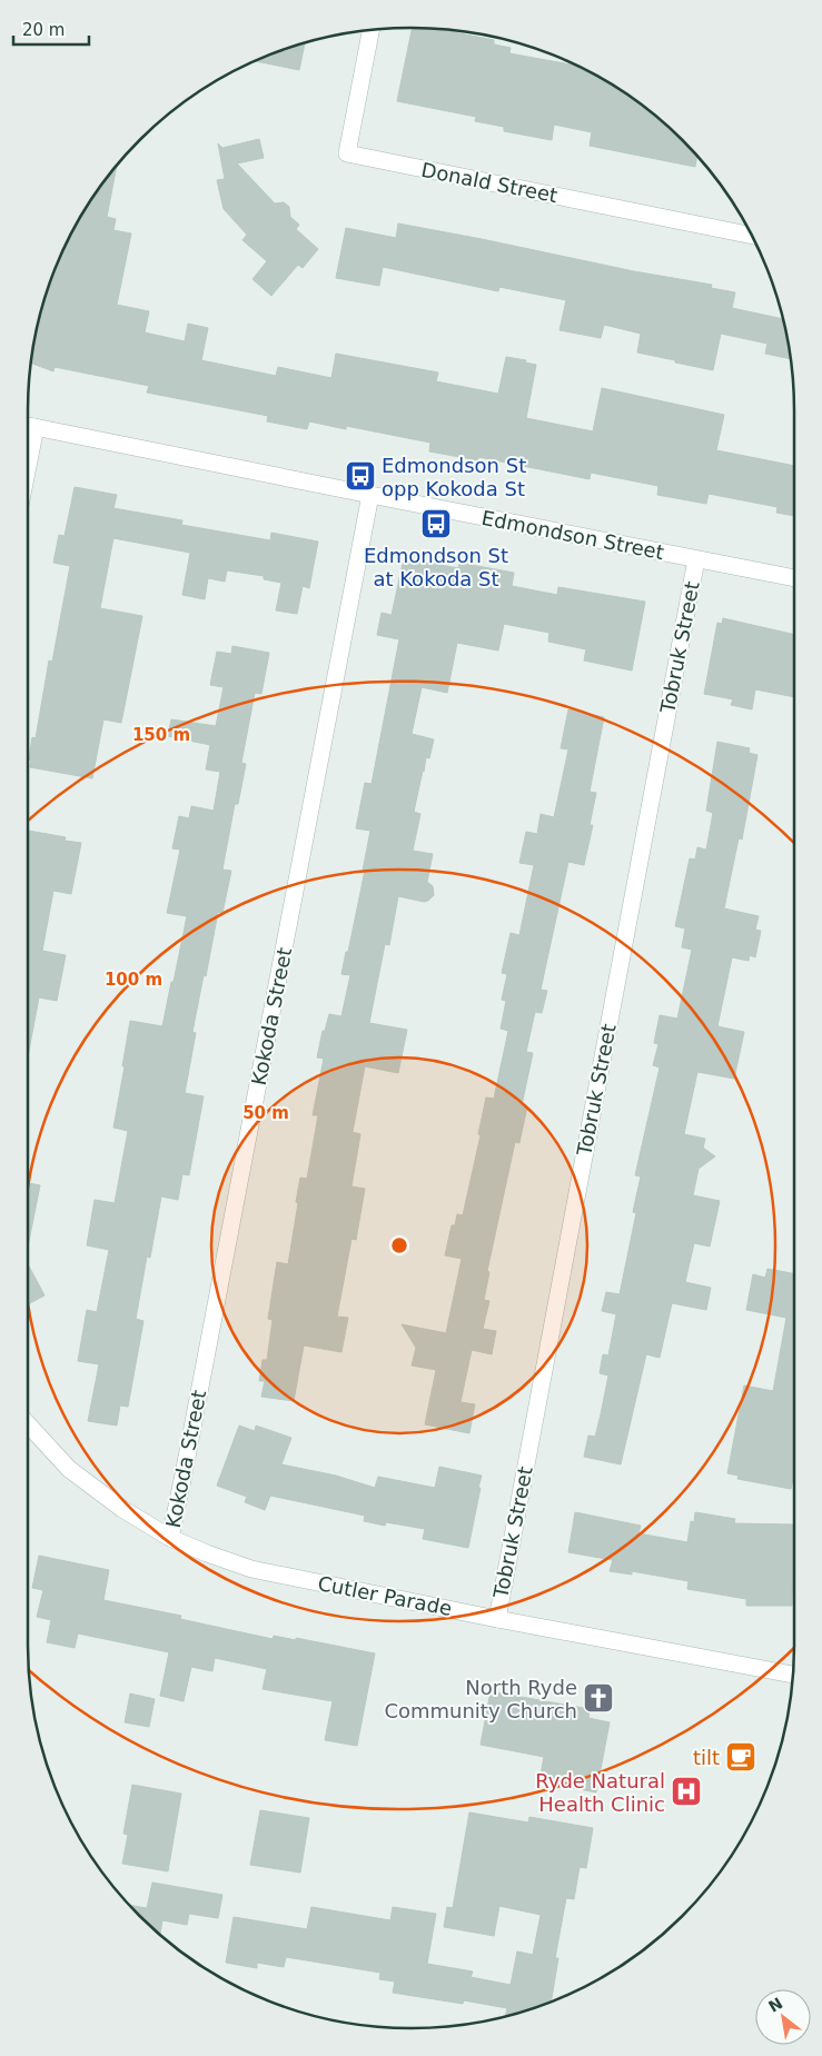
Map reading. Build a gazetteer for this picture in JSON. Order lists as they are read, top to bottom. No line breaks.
{"streets":{"street":["Donald Street","Edmondson Street","Tobruk Street","Kokoda Street","Cutler Parade"]},"crossings":[["Edmondson Street","Tobruk Street"],["Edmondson Street","Kokoda Street"],["Tobruk Street","Cutler Parade"],["Kokoda Street","Cutler Parade"]],"places":{"bus stop":["Edmondson St opp Kokoda St","Edmondson St at Kokoda St"],"church":["North Ryde Community Church"],"cafe":["tilt"],"hospital":["Ryde Natural Health Clinic"]},"scale_bar":"20 m","north":"top left","rings":["150 m","100 m","50 m"]}
